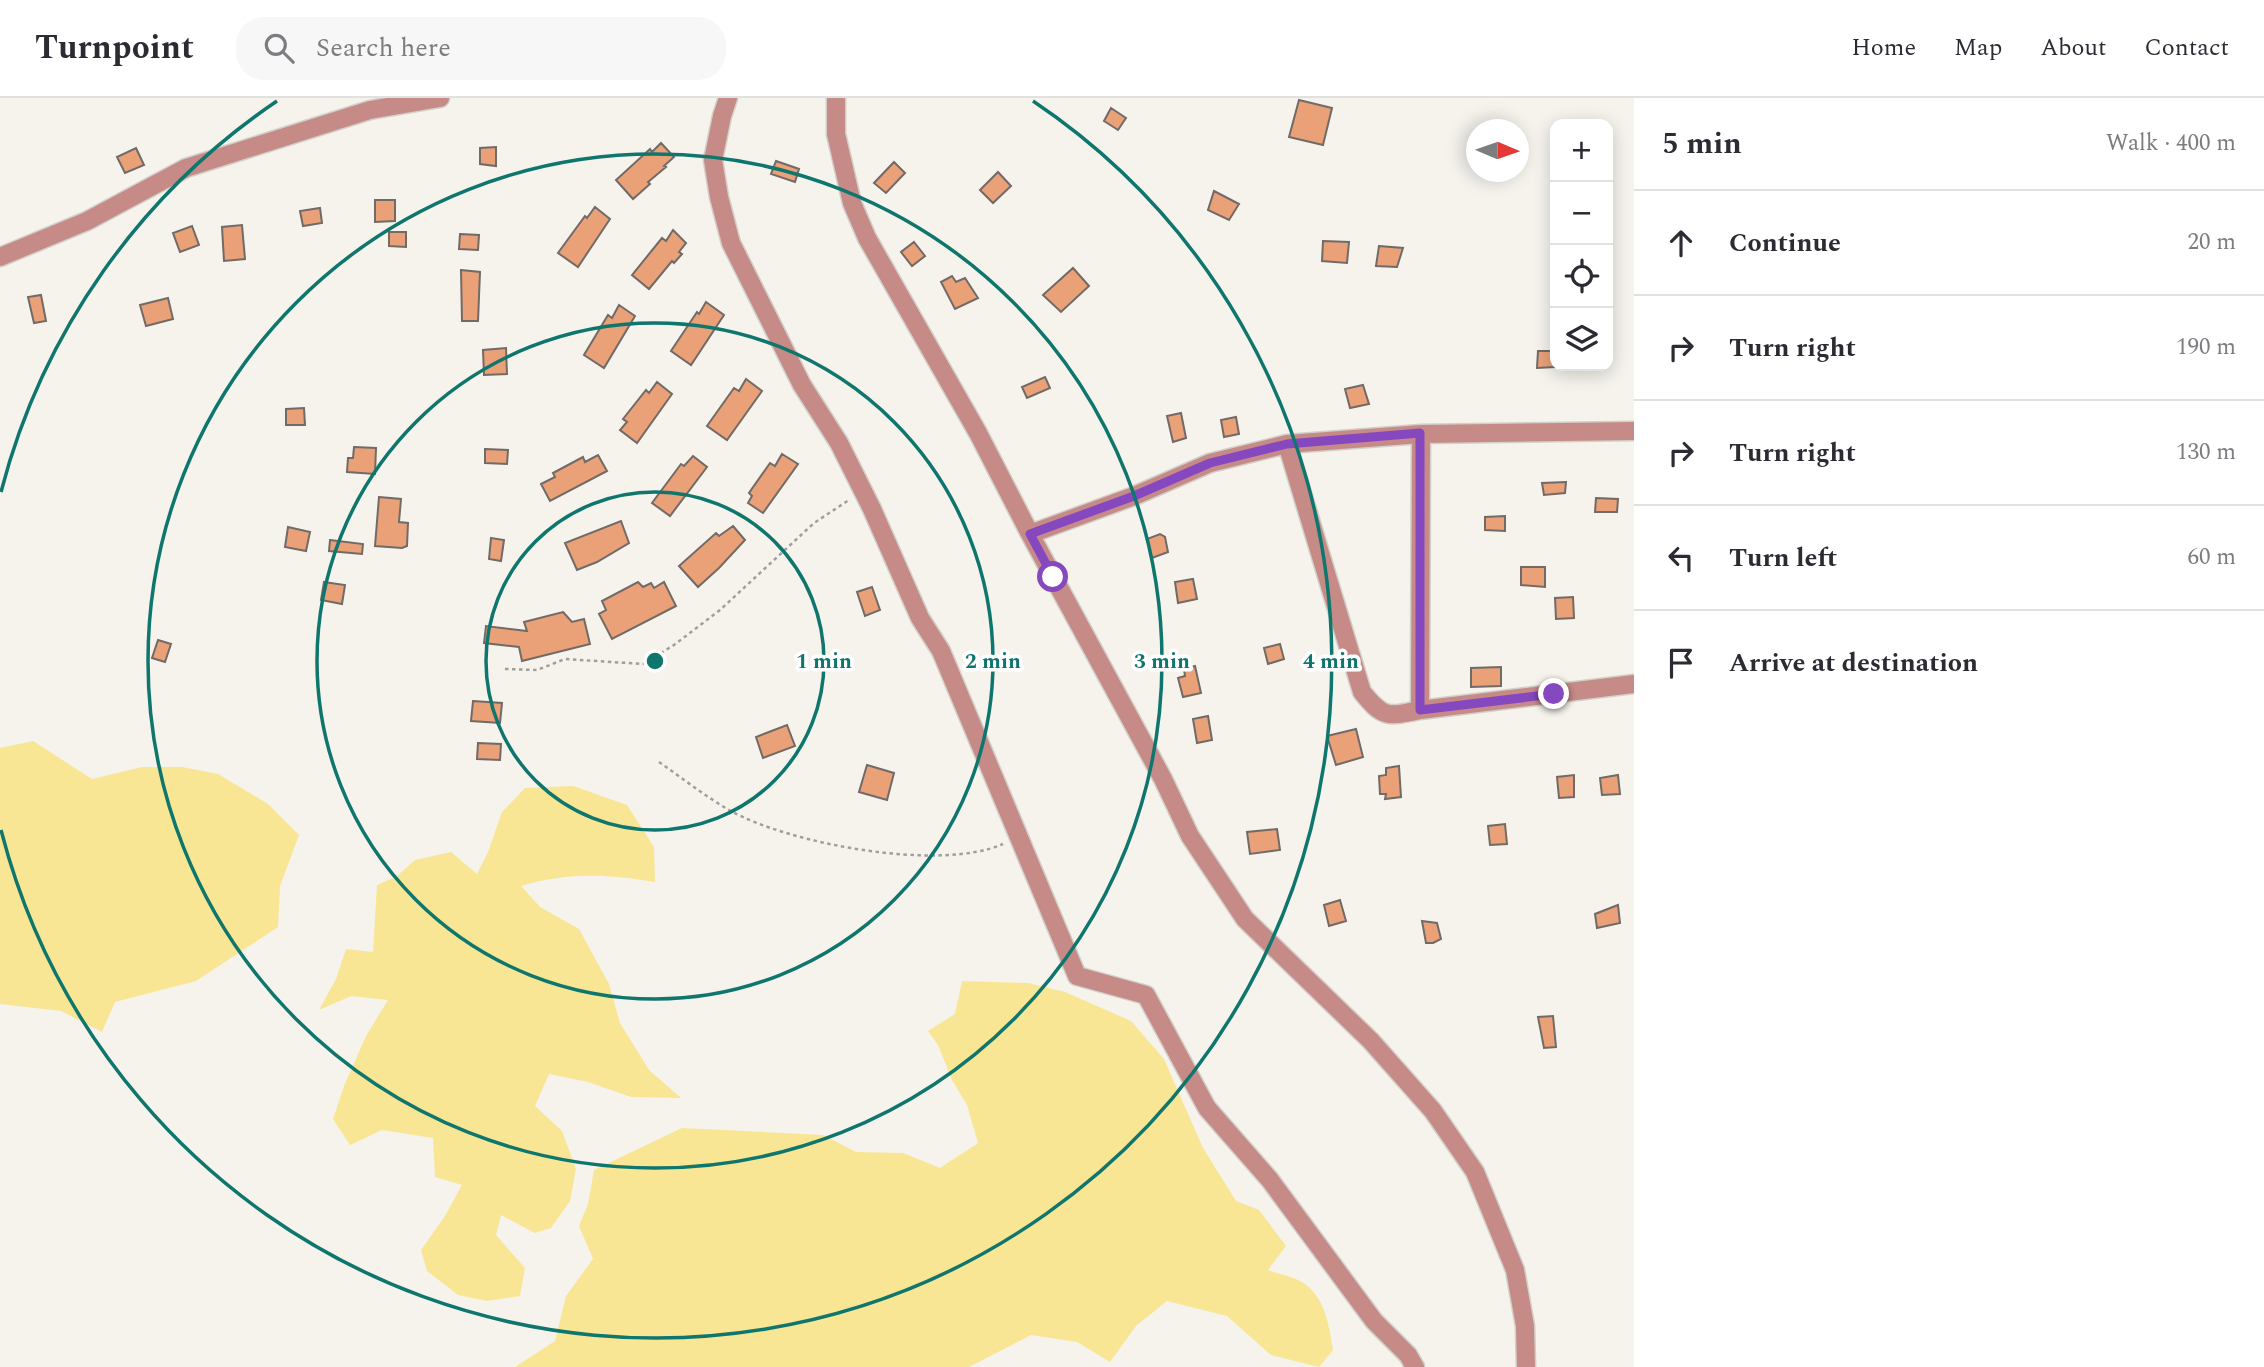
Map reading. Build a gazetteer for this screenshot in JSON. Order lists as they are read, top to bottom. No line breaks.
{"north":"right","page":{"header":"Turnpoint","search":"Search here","nav":["Home","Map","About","Contact"],"heading":["5 min","Walk · 400 m"],"map_buttons":["+","−"],"list":[["Continue","20 m"],["Turn right","190 m"],["Turn right","130 m"],["Turn left","60 m"],"Arrive at destination"]},"rings":["1 min","2 min","3 min","4 min"]}
